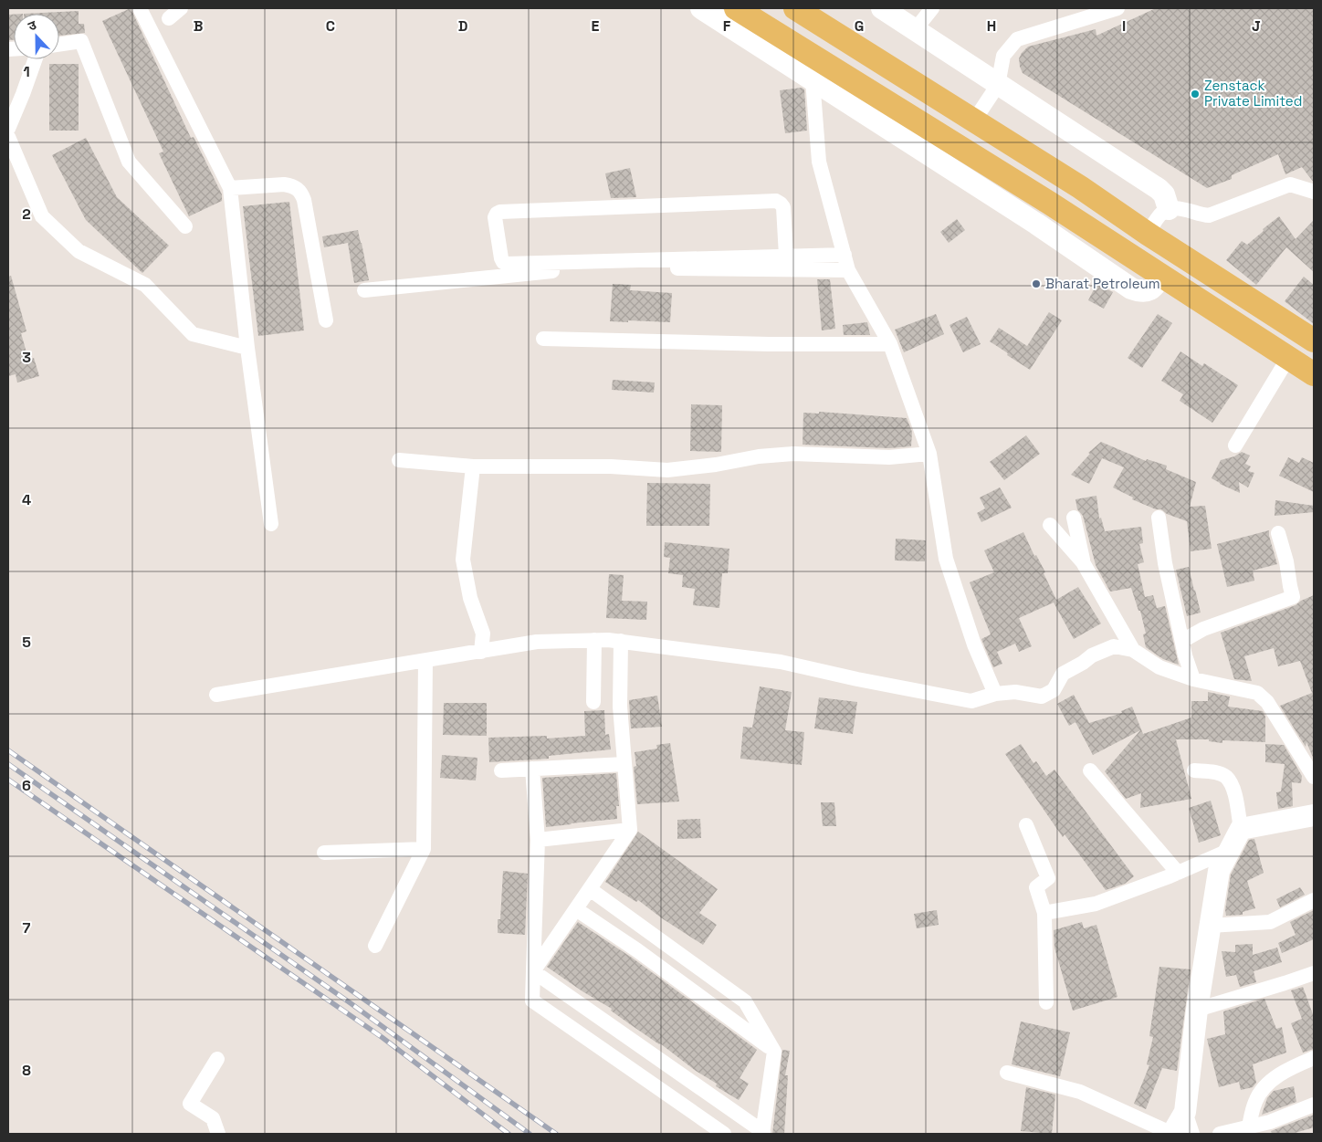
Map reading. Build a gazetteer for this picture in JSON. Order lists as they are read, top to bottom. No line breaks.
{"places":["Zenstack Private Limited","Bharat Petroleum"],"north":"top","grid":{"columns":["B","C","D","E","F","G","H","I","J"],"rows":["1","2","3","4","5","6","7","8"]}}
